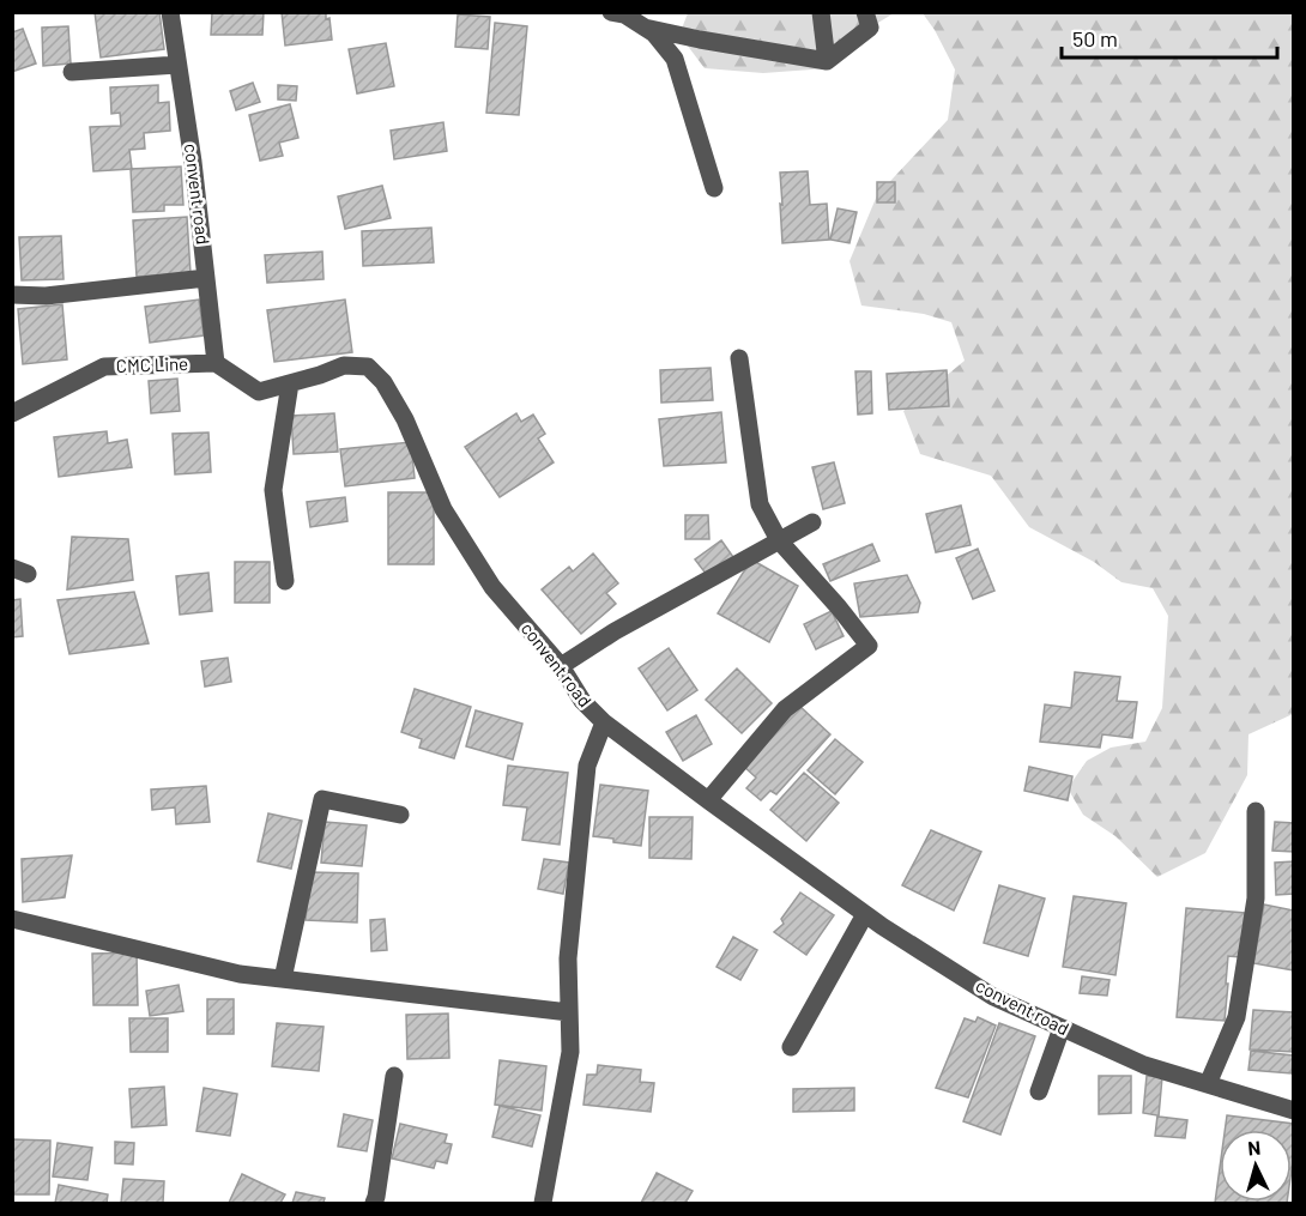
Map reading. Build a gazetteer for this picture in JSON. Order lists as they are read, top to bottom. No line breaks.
{"streets":{"street":["convent road","CMC Line"]},"crossings":[["convent road","CMC Line"]],"scale_bar":"50 m","north":"top"}
